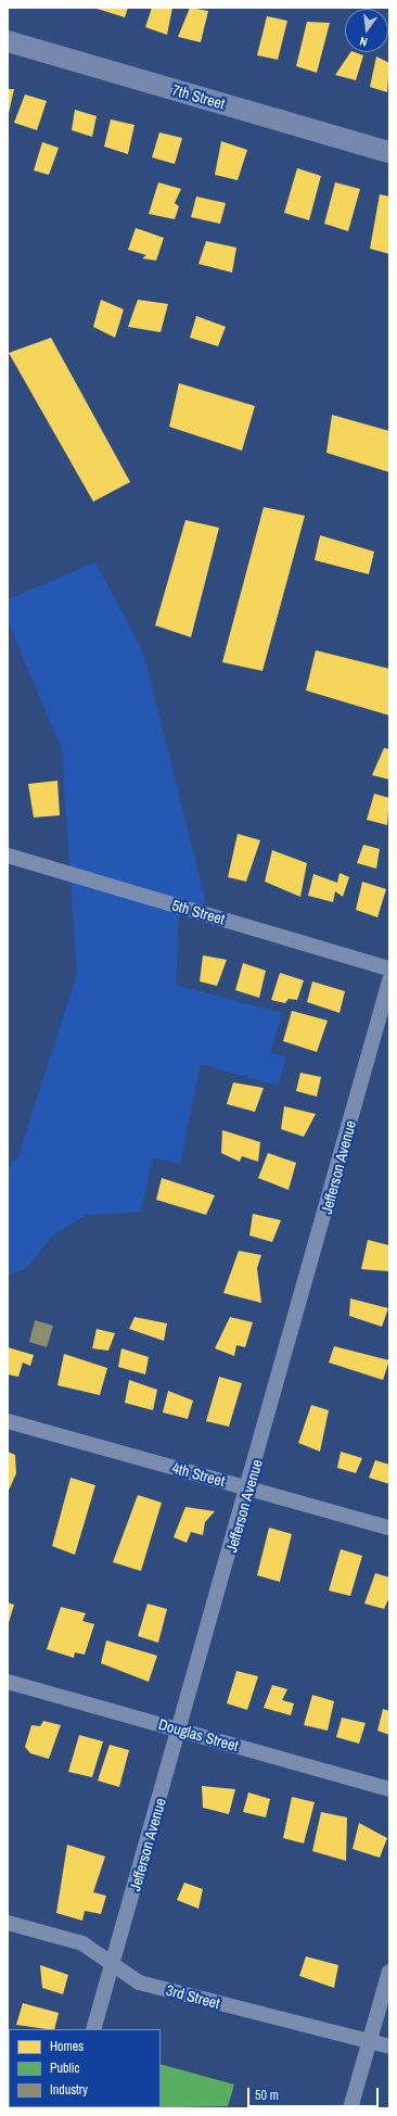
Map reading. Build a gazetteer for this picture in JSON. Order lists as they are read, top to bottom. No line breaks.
{"streets":{"street":["7th Street","5th Street","Jefferson Avenue","4th Street","Douglas Street","3rd Street"]},"crossings":[["Jefferson Avenue","4th Street"],["Jefferson Avenue","Douglas Street"],["Jefferson Avenue","3rd Street"]],"legend":["Homes","Public","Industry"],"scale_bar":"50 m","north":"bottom"}
